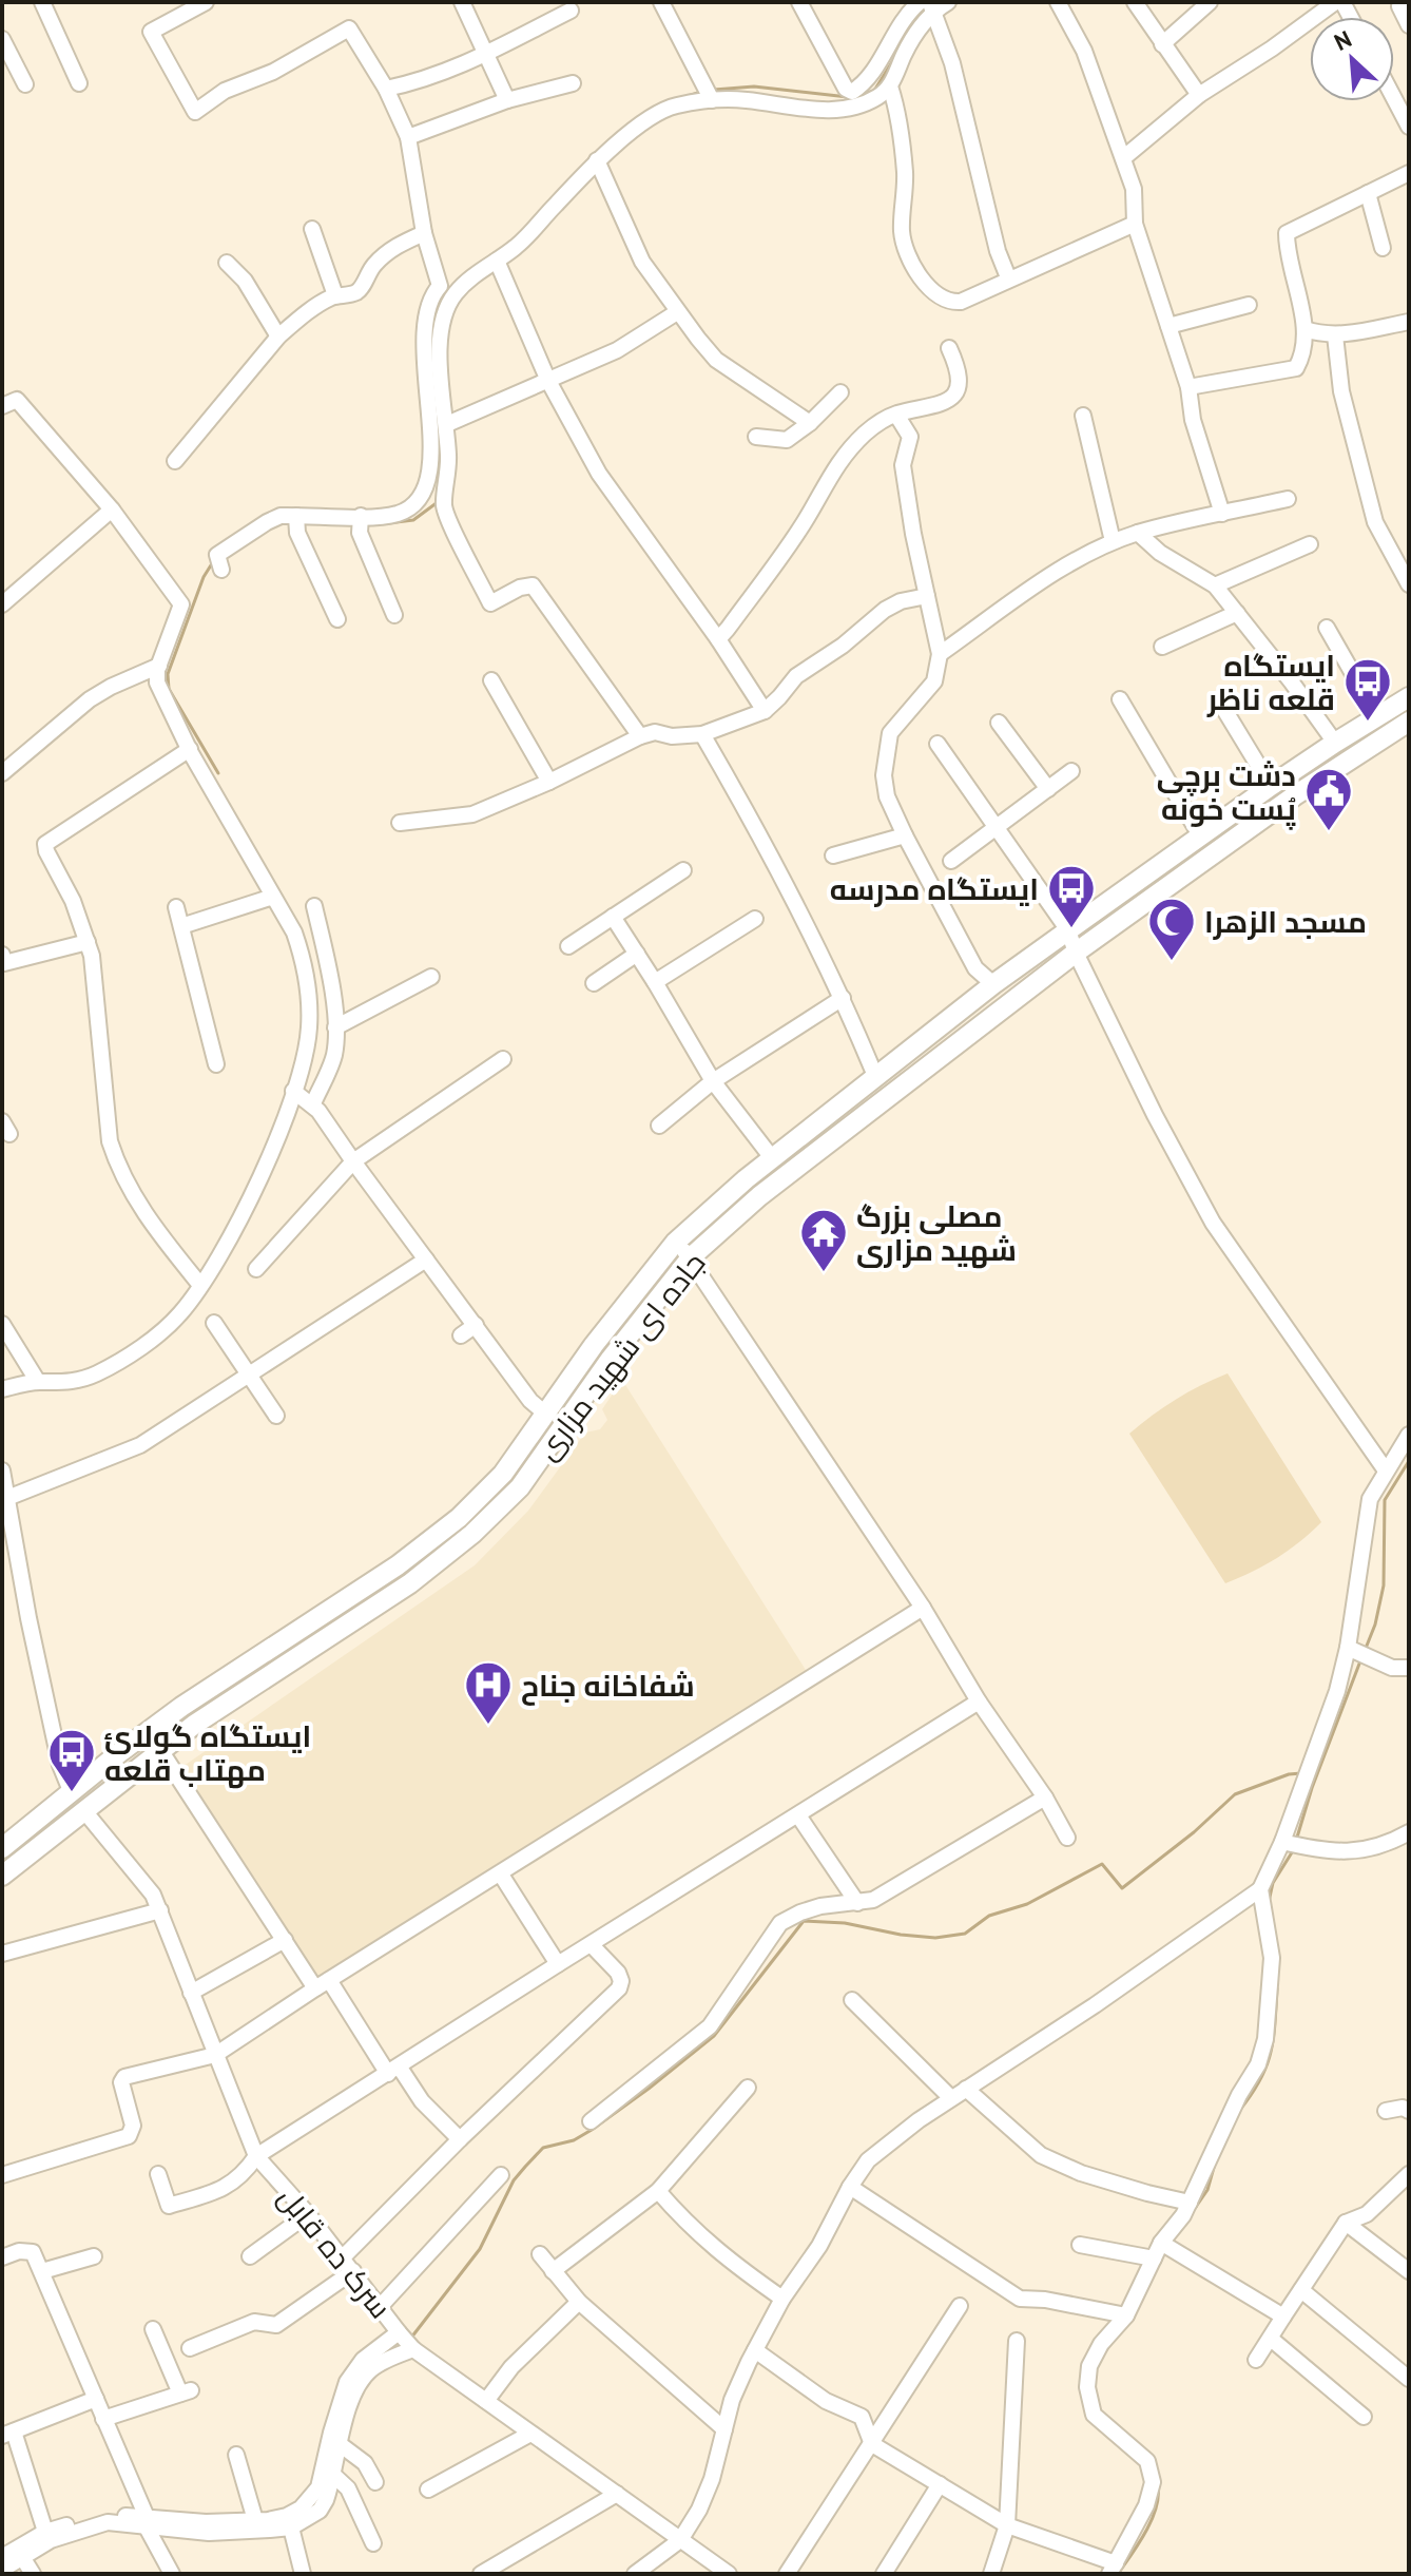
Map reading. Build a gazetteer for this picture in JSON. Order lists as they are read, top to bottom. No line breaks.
{"streets":{"main road":["جاده ای شهید مزاری"],"street":["سرک ده قابل"]},"crossings":[["جاده ای شهید مزاری","سرک ده قابل"]],"places":{"bus stop":["ایستگاه قلعه ناظر","ایستگاه مدرسه","ایستگاه گولائ مهتاب قلعه"],"public building":["دشت برچی پُست خونه"],"mosque":["مسجد الزهرا"],"temple":["مصلی بزرگ شهید مزاری"],"hospital":["شفاخانه جناح"]},"north":"top left"}
